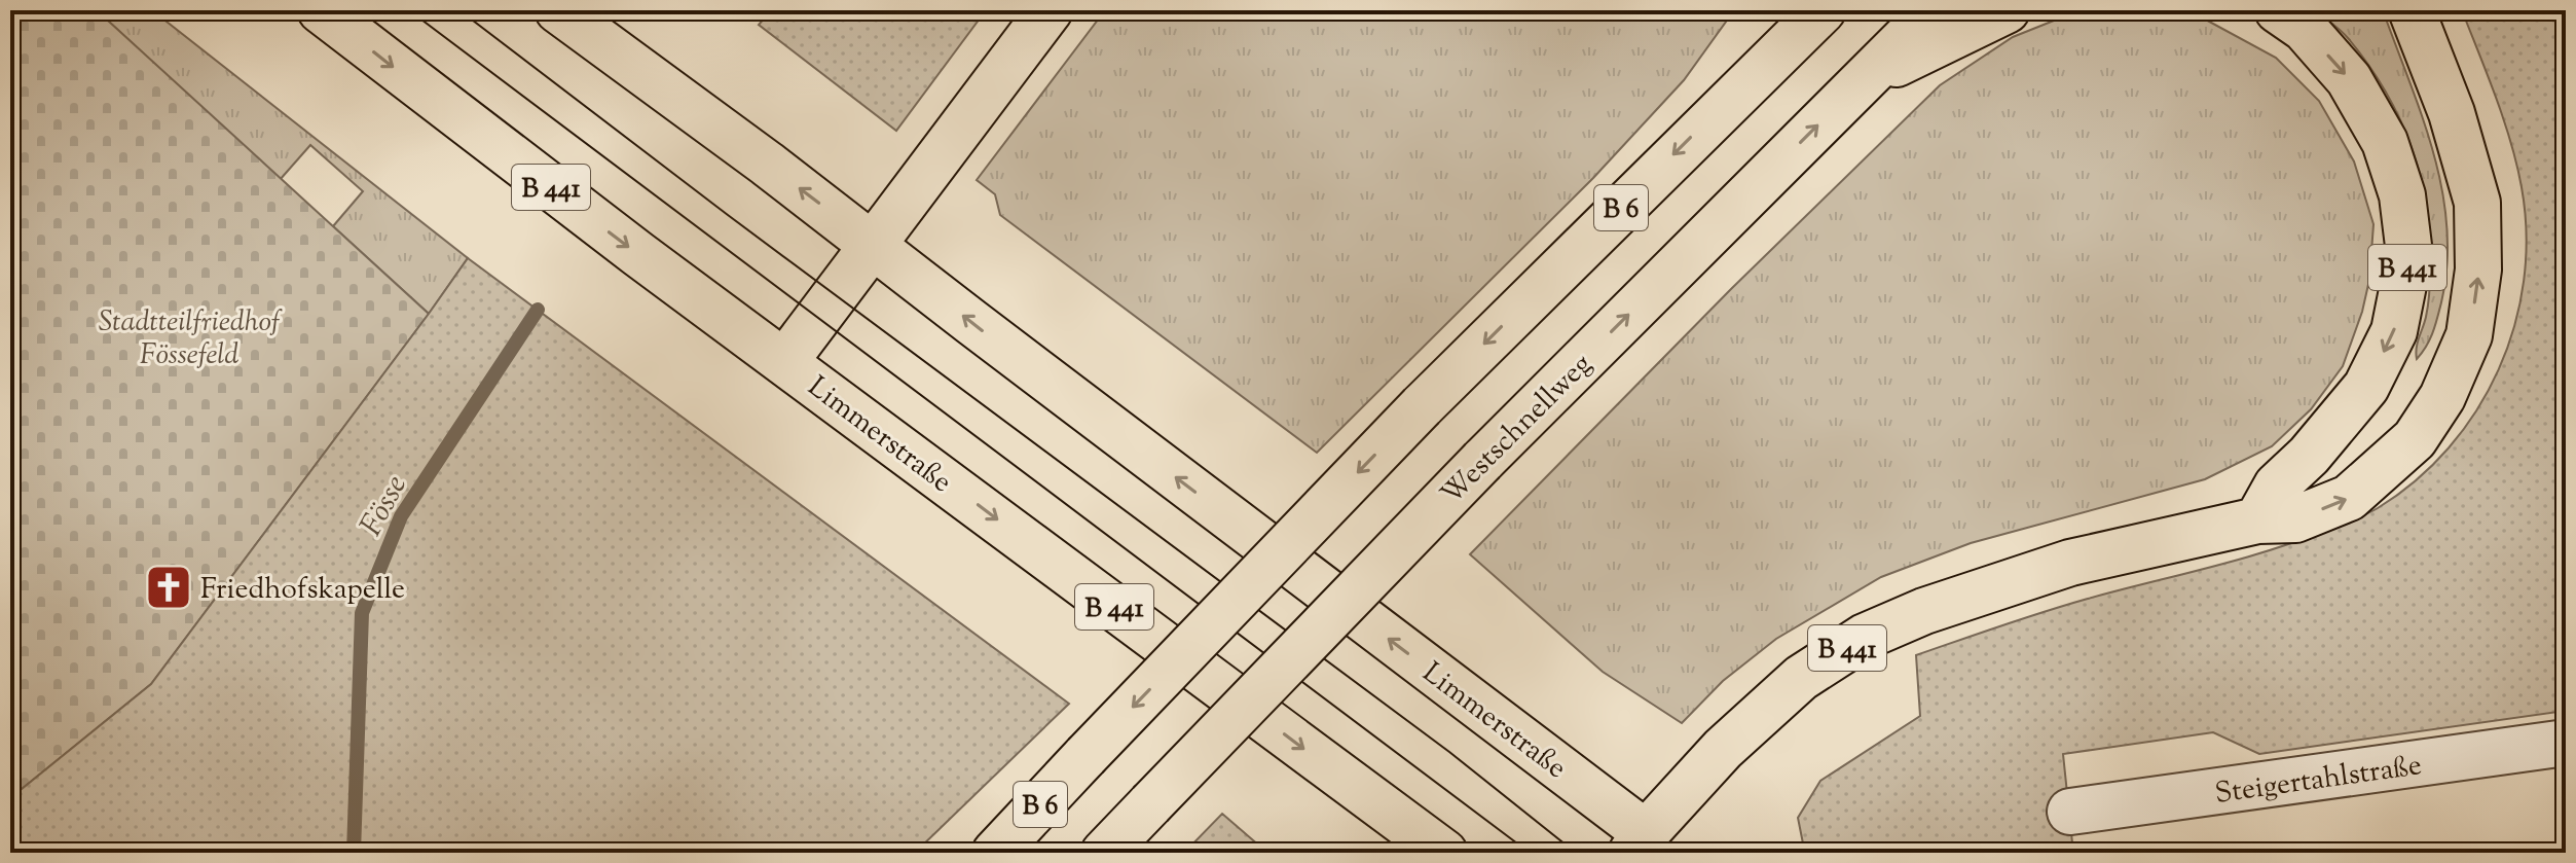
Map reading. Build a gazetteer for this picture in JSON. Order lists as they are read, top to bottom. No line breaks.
{"streets":{"main road":["B 441","B 6","Westschnellweg","Limmerstraße"],"street":["Steigertahlstraße"]},"crossings":[["B 441","Limmerstraße"]],"water":["Fösse"],"parks":["Stadtteilfriedhof Fössefeld"],"places":{"church":["Friedhofskapelle"]}}
